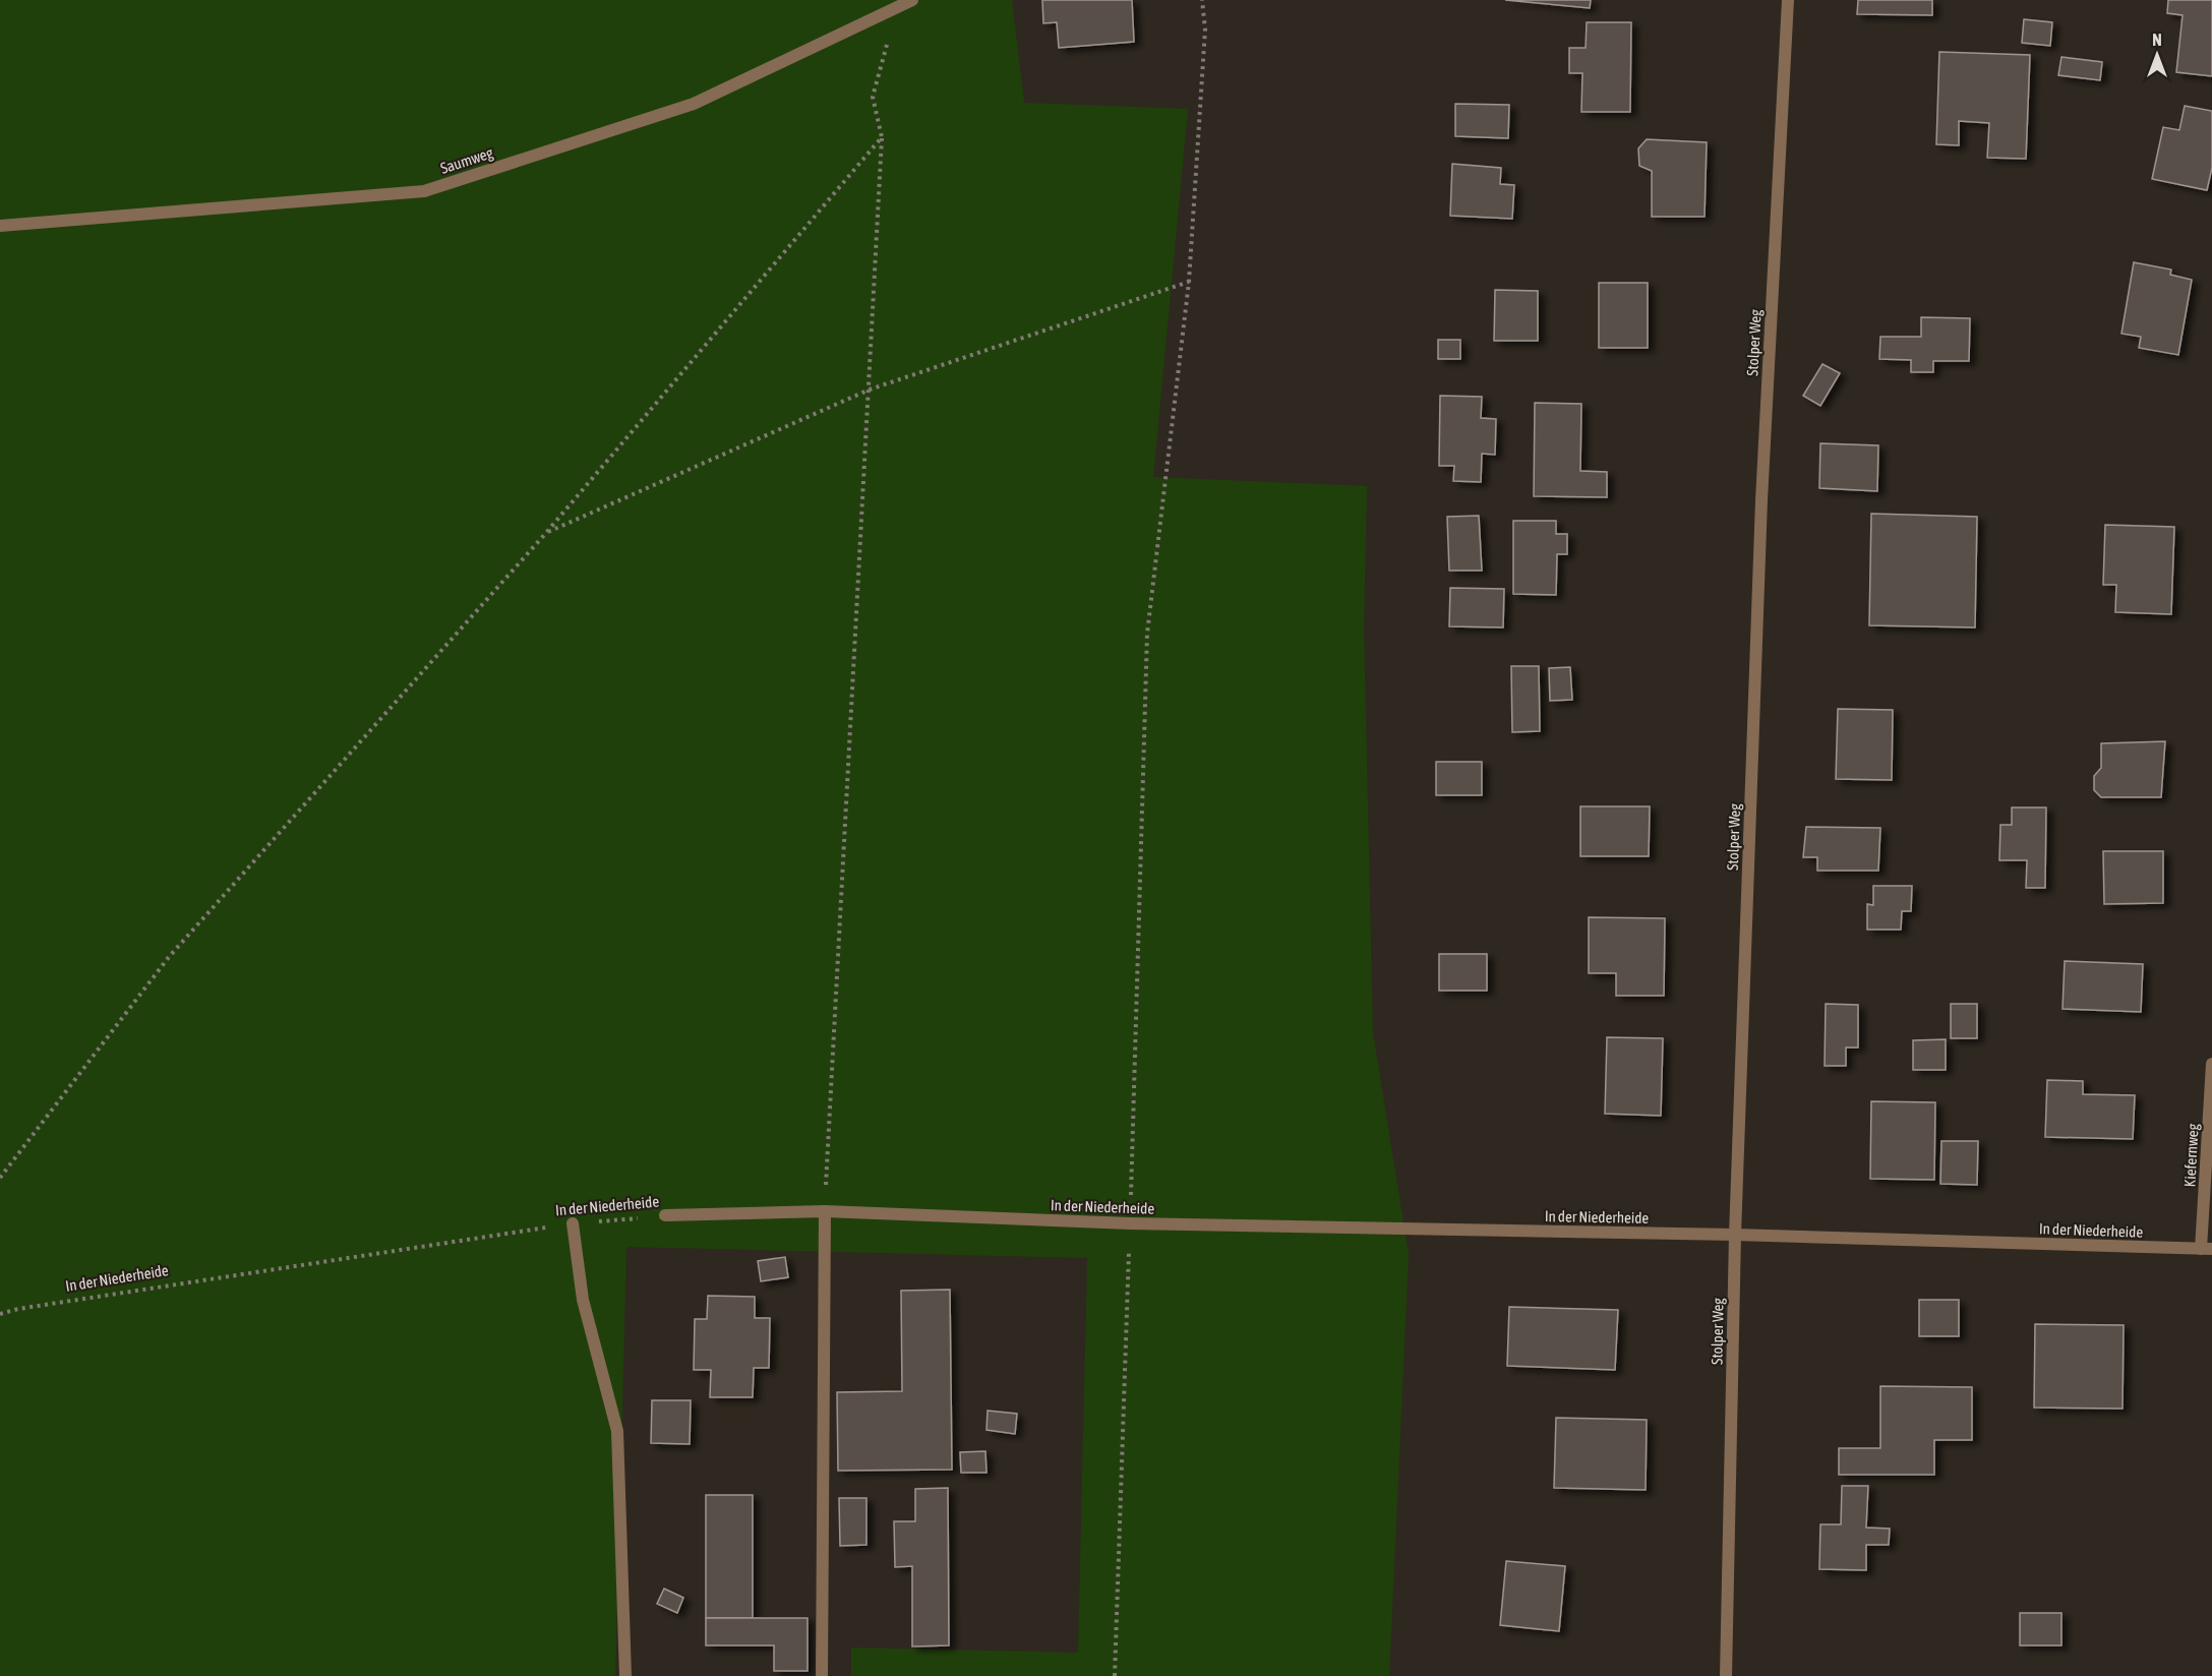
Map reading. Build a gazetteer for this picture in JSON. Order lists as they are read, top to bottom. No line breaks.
{"streets":{"street":["Saumweg","Stolper Weg","Kiefernweg","In der Niederheide"]},"crossings":[["Stolper Weg","In der Niederheide"],["Kiefernweg","In der Niederheide"]],"north":"top"}
